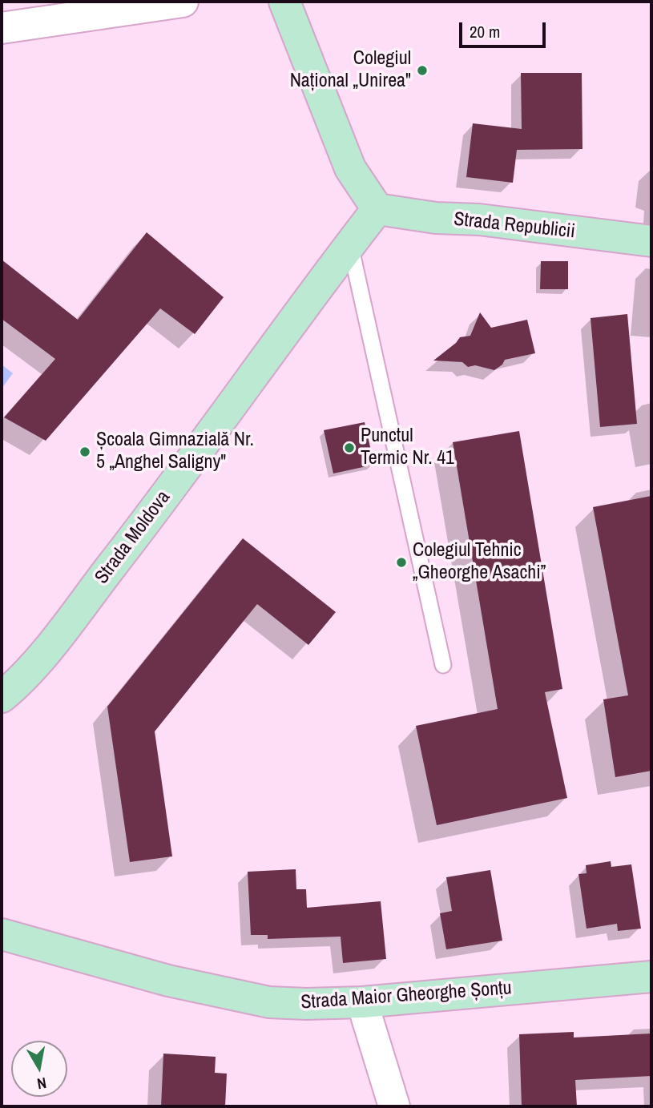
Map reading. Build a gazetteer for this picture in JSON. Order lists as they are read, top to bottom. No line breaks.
{"streets":{"main road":["Strada Republicii","Strada Moldova","Strada Maior Gheorghe Șonțu"]},"crossings":[["Strada Republicii","Strada Moldova"]],"places":["Colegiul Național „Unirea\"","Punctul Termic Nr. 41","Școala Gimnazială Nr. 5 „Anghel Saligny\"","Colegiul Tehnic „Gheorghe Asachi”"],"scale_bar":"20 m","north":"bottom"}
